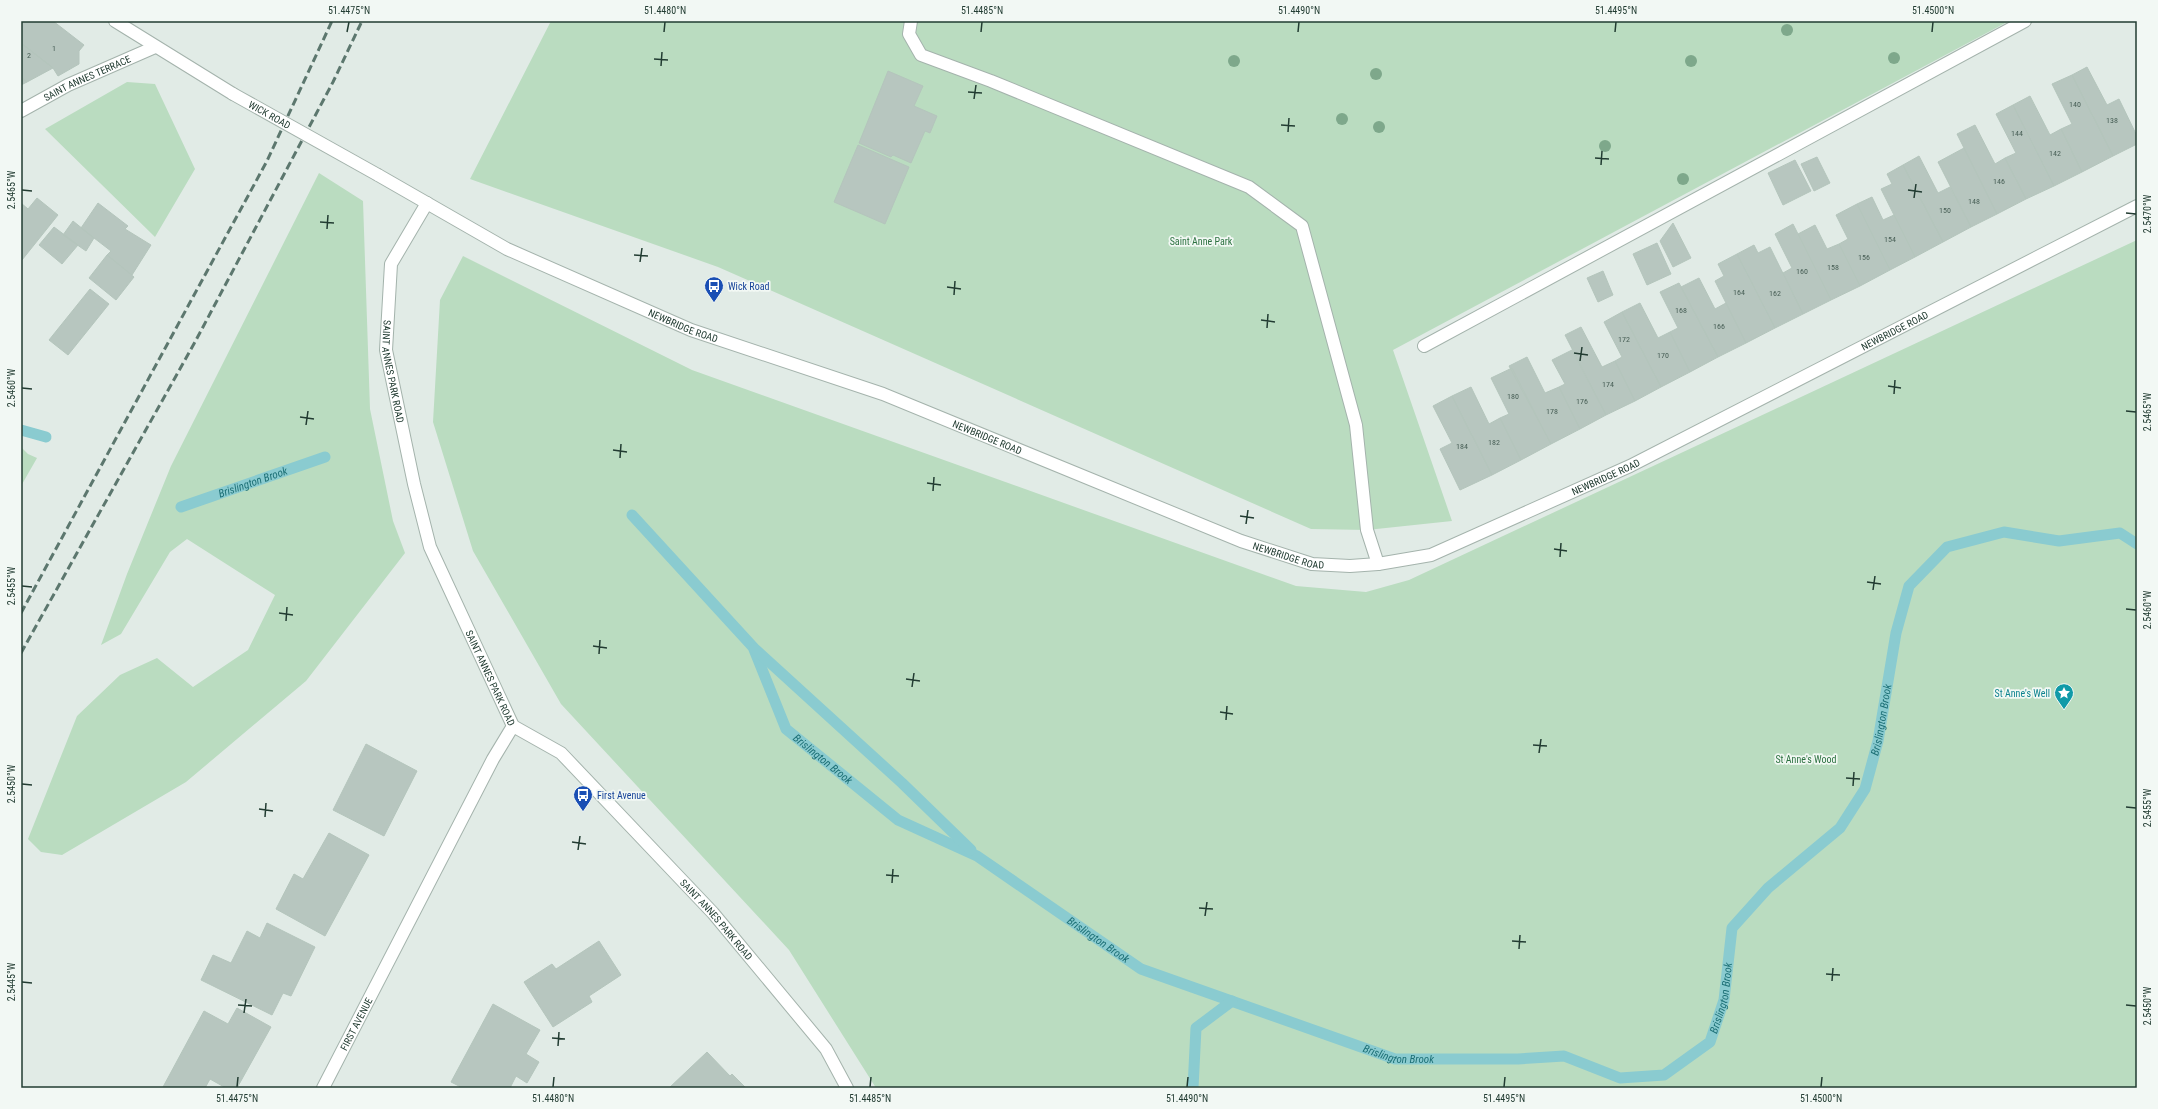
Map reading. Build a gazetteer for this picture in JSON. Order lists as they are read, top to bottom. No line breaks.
{"streets":{"street":["SAINT ANNES TERRACE","WICK ROAD","NEWBRIDGE ROAD","SAINT ANNES PARK ROAD","FIRST AVENUE"]},"crossings":[["SAINT ANNES TERRACE","WICK ROAD"],["WICK ROAD","NEWBRIDGE ROAD"],["WICK ROAD","SAINT ANNES PARK ROAD"],["NEWBRIDGE ROAD","SAINT ANNES PARK ROAD"],["SAINT ANNES PARK ROAD","FIRST AVENUE"]],"water":["Brislington Brook"],"parks":["Saint Anne Park","St Anne's Wood"],"places":{"bus stop":["Wick Road","First Avenue"],"place":["St Anne's Well"]},"house_numbers":["1","2","140","138","144","142","146","148","150","154","156","158","160","164","162","168","166","172","170","174","180","176","178","182","184"],"coordinates":["51.4475°N","51.4480°N","51.4485°N","51.4490°N","51.4495°N","51.4500°N","2.5465°W","2.5470°W","2.5460°W","2.5455°W","2.5450°W","2.5445°W"]}
